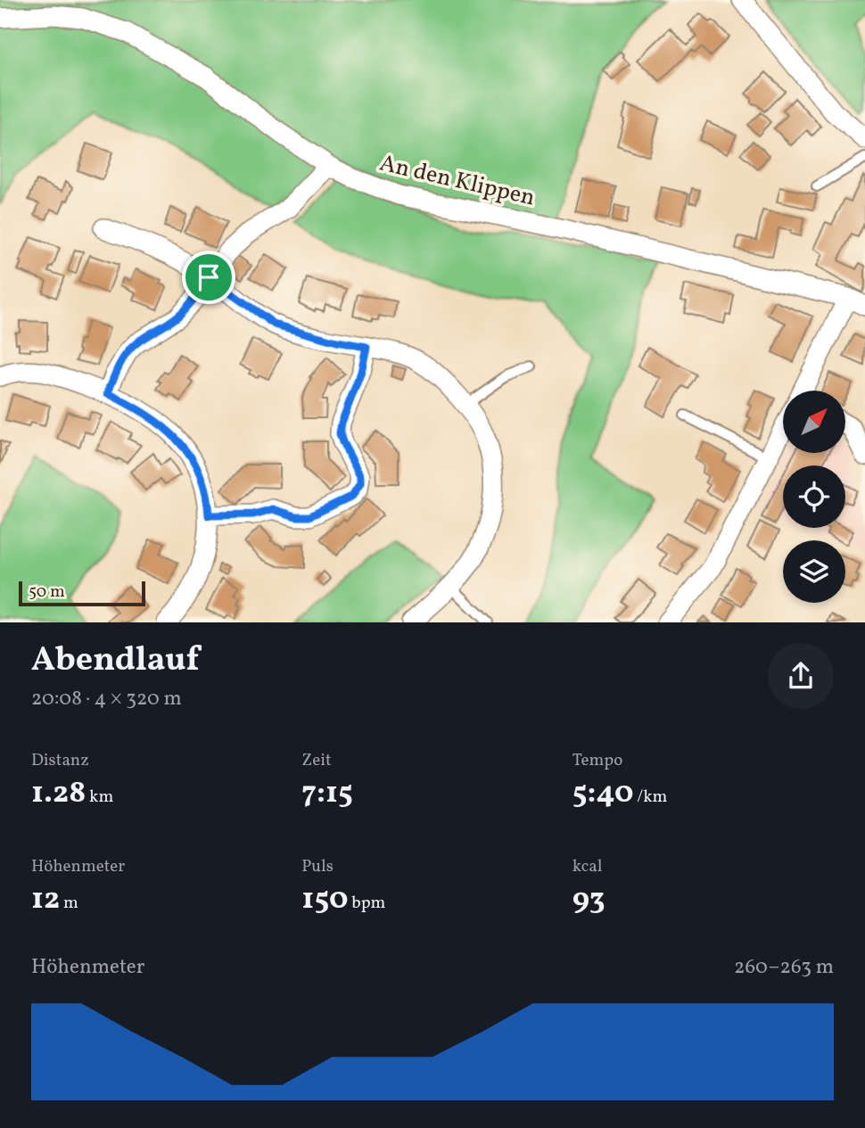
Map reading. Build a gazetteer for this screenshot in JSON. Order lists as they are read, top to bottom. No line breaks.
{"streets":{"street":["An den Klippen"]},"scale_bar":"50 m","north":"top right","page":{"scale":"50 m","heading":["Abendlauf","20:08 · 4 × 320 m"],"stats":[["Distanz","1.28 km"],["Zeit","7:15"],["Tempo","5:40 /km"],["Höhenmeter","12 m"],["Puls","150 bpm"],["kcal","93"]],"chart":["Höhenmeter","260–263 m"]}}
